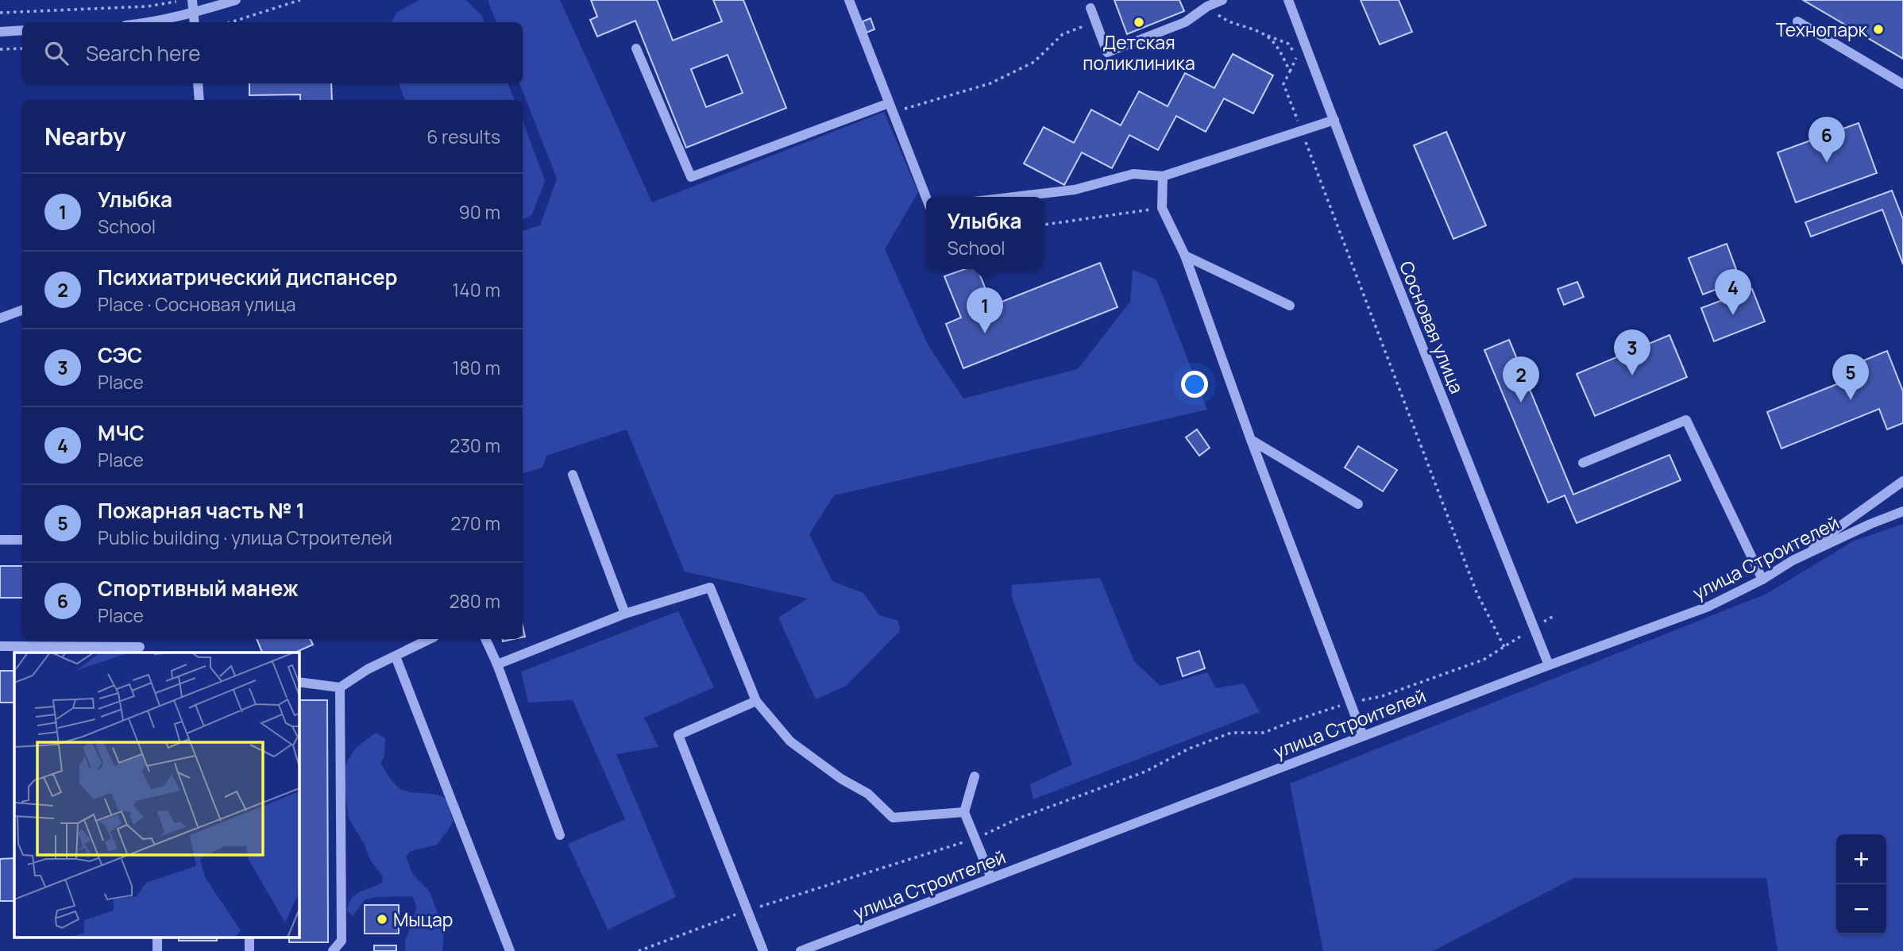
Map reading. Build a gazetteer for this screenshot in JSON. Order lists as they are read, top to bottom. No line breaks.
{"streets":{"street":["Сосновая улица","улица Строителей"]},"crossings":[["Сосновая улица","улица Строителей"]],"places":["Детская поликлиника","Технопарк","Мыцар"],"page":{"search":"Search here","heading":["Nearby","6 results"],"pins":["6","4","1","3","5","2"],"list":[{"mark":"1","name":"Улыбка","note":"School","value":"90 m"},{"mark":"2","name":"Психиатрический диспансер","note":"Place · Сосновая улица","value":"140 m"},{"mark":"3","name":"СЭС","note":"Place","value":"180 m"},{"mark":"4","name":"МЧС","note":"Place","value":"230 m"},{"mark":"5","name":"Пожарная часть № 1","note":"Public building · улица Строителей","value":"270 m"},{"mark":"6","name":"Спортивный манеж","note":"Place","value":"280 m"}],"popup":["Улыбка","School"],"map_buttons":["+","−"]}}
